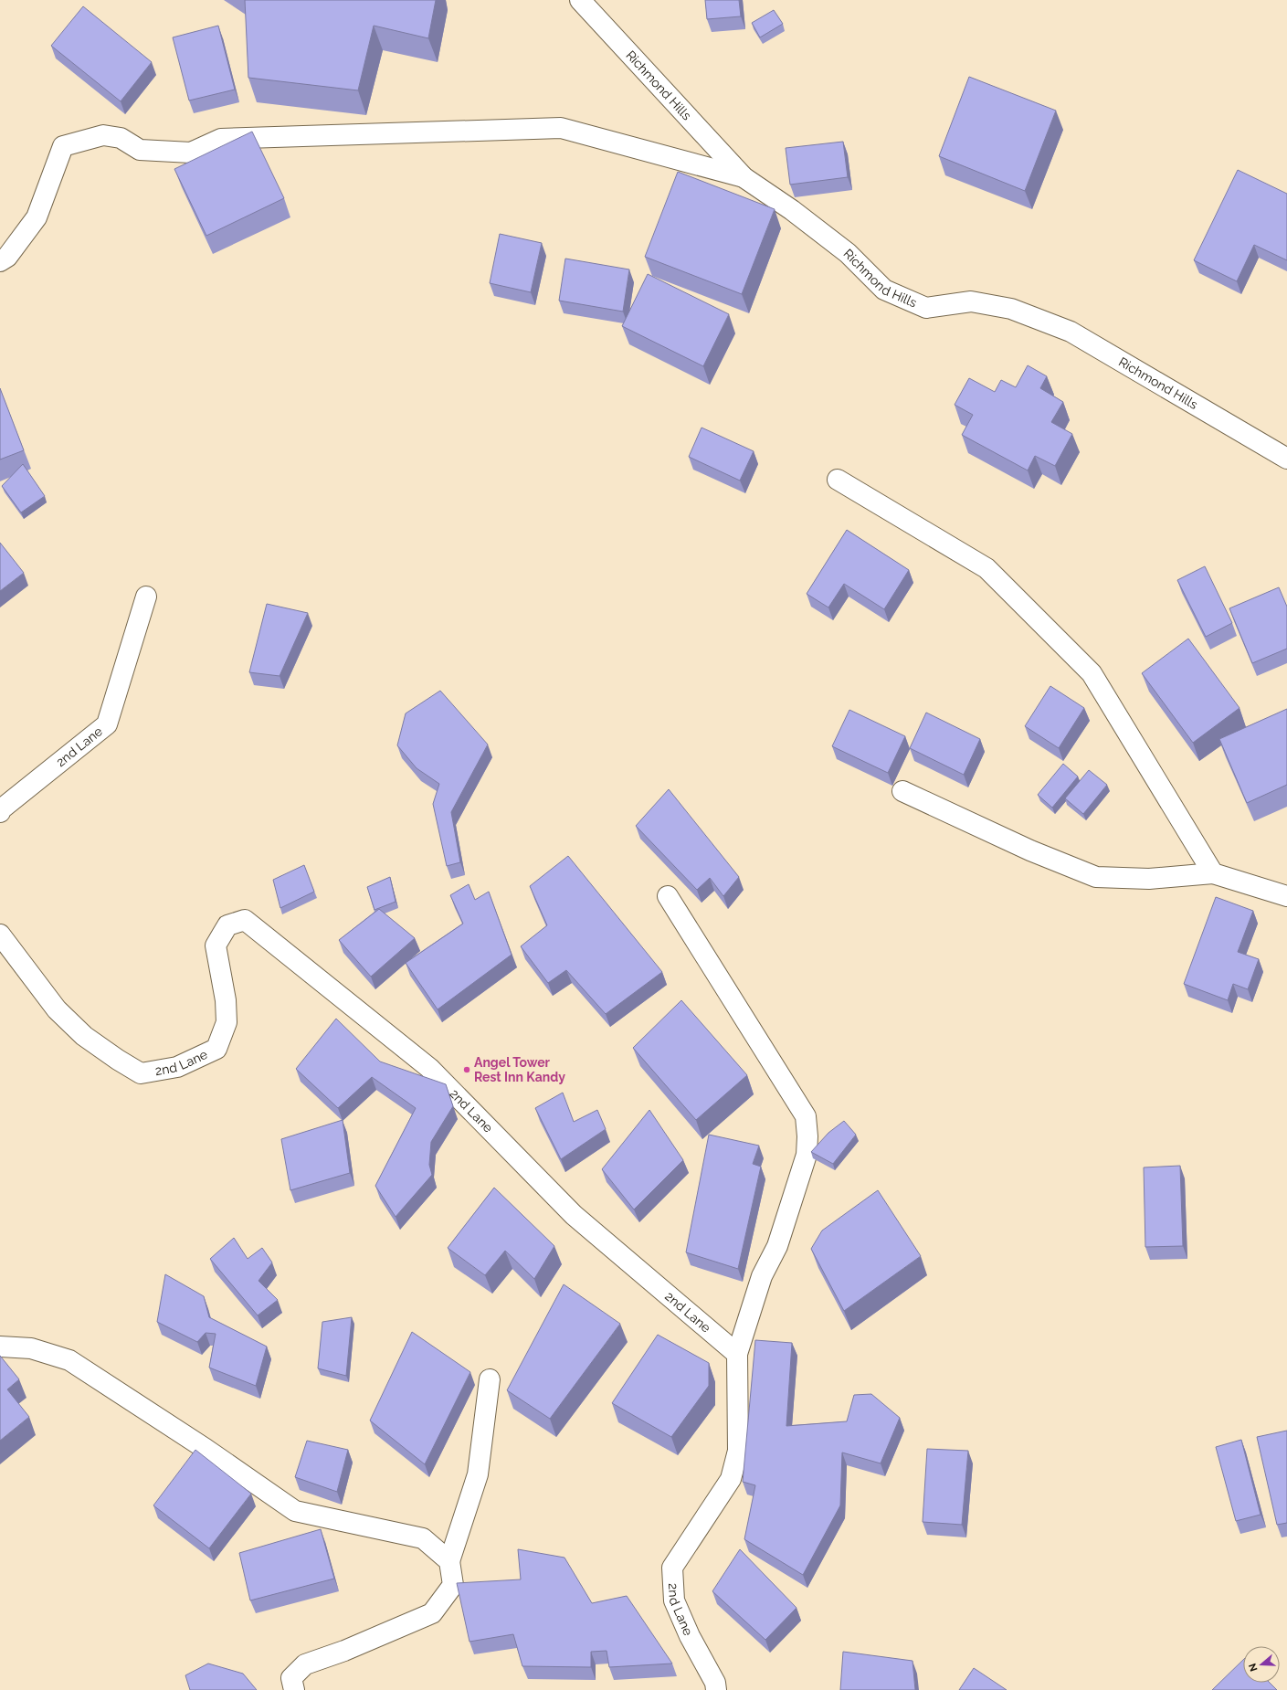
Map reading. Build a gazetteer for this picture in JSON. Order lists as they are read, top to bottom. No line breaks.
{"streets":{"street":["Richmond Hills","2nd Lane"]},"places":["Angel Tower Rest Inn Kandy"],"north":"left"}
